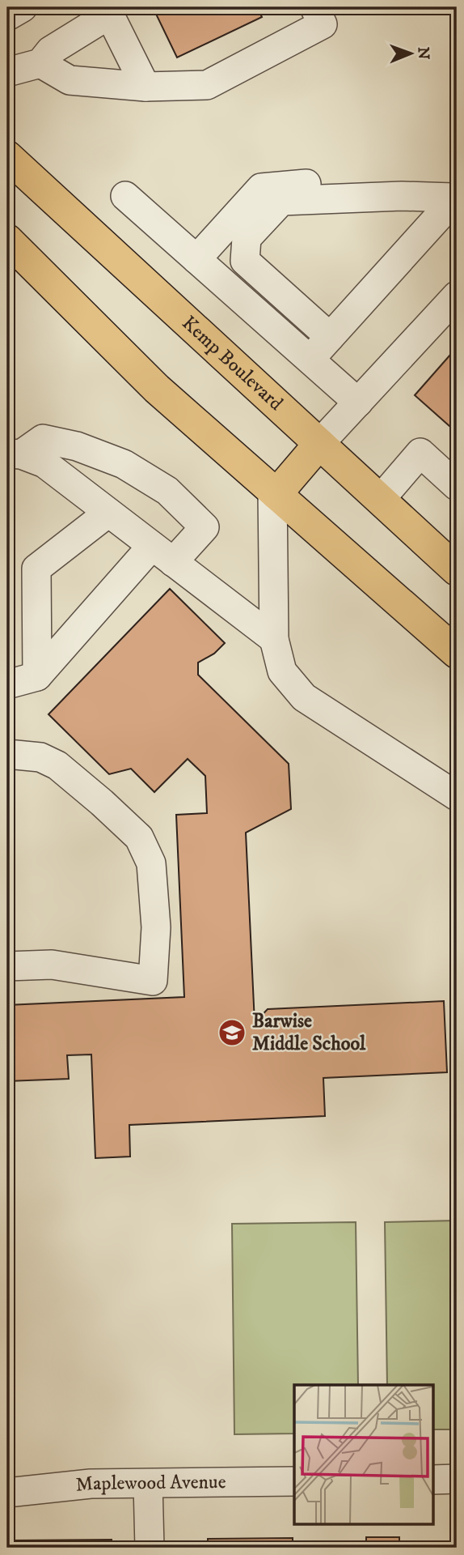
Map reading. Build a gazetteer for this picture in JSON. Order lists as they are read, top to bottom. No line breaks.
{"streets":{"main road":["Kemp Boulevard"],"street":["Maplewood Avenue"]},"places":{"school or university":["Barwise Middle School"]},"north":"right"}
